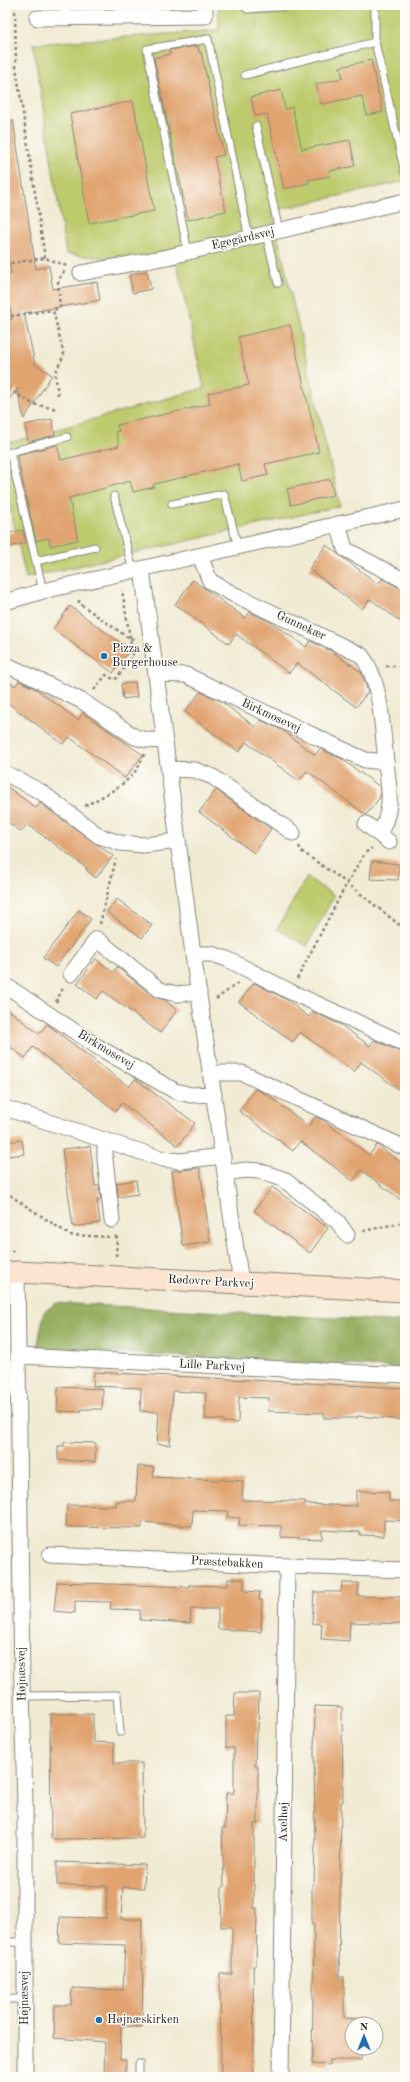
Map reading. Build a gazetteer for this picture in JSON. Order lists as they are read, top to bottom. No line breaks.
{"streets":{"street":["Egegårdsvej","Gunnekær","Birkmosevej","Rødovre Parkvej","Lille Parkvej","Præstebakken","Højnæsvej","Axelhøj"]},"crossings":[["Gunnekær","Birkmosevej"],["Rødovre Parkvej","Højnæsvej"],["Lille Parkvej","Højnæsvej"],["Præstebakken","Axelhøj"]],"places":["Pizza & Burgerhouse","Højnæskirken"],"north":"top"}
